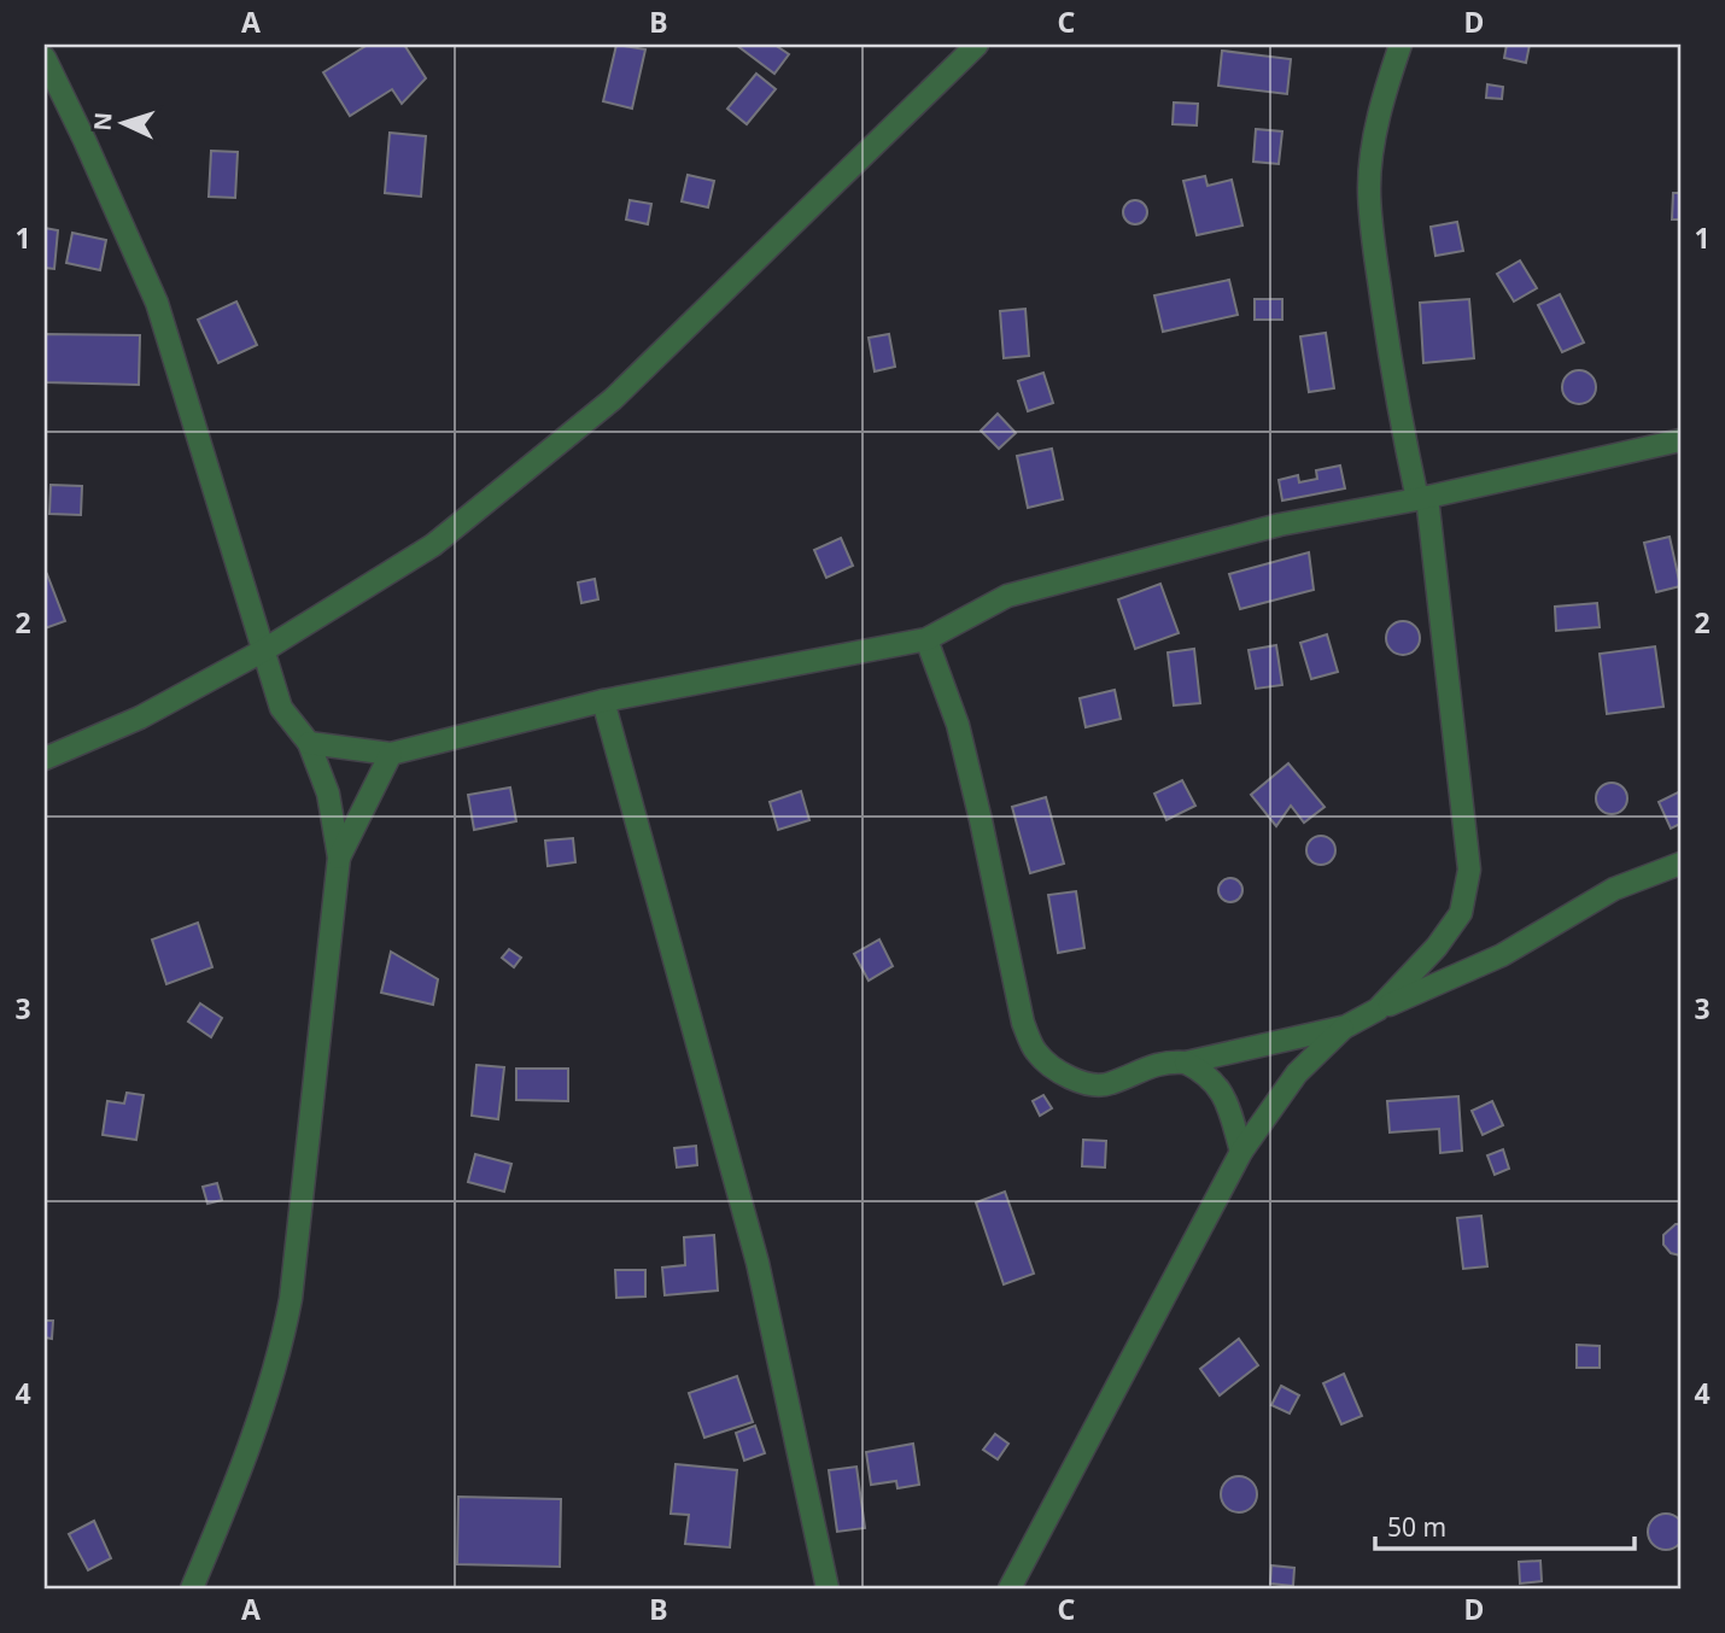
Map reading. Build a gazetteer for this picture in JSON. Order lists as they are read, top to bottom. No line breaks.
{"scale_bar":"50 m","north":"left","grid":{"columns":["A","B","C","D"],"rows":["1","2","3","4"]}}
